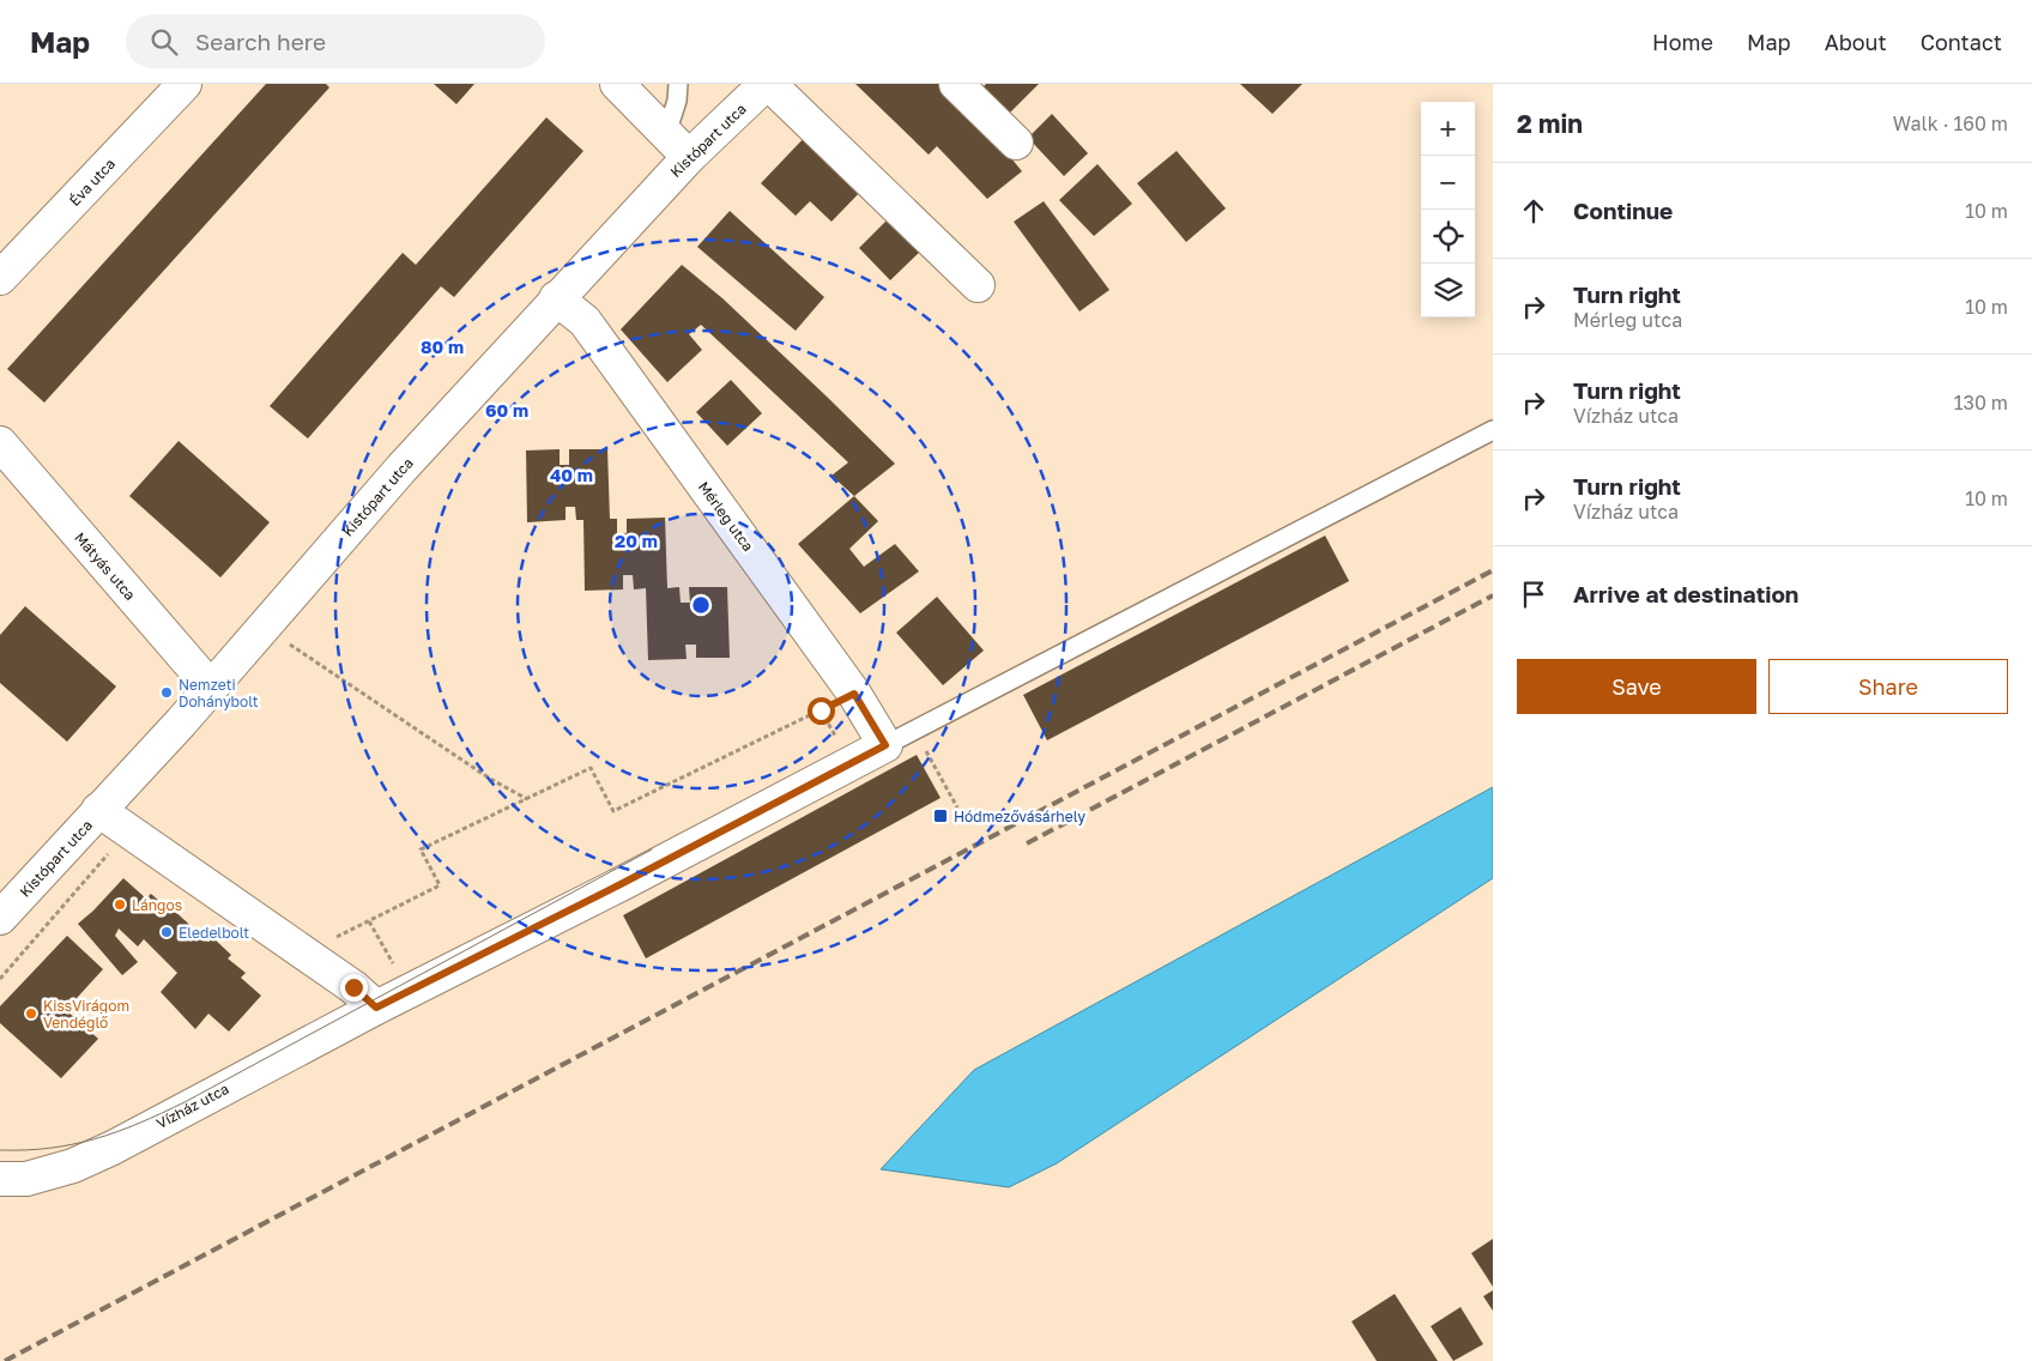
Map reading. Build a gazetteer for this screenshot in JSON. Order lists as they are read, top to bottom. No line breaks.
{"streets":{"street":["Kistópart utca","Éva utca","Mérleg utca","Mátyás utca","Vízház utca"]},"crossings":[["Kistópart utca","Mérleg utca"],["Kistópart utca","Mátyás utca"],["Mérleg utca","Vízház utca"]],"places":{"other":["Nemzeti Dohánybolt","Lángos","Eledelbolt","KissVirágom Vendéglő"],"transit":["Hódmezővásárhely"]},"page":{"header":"Map","search":"Search here","nav":["Home","Map","About","Contact"],"heading":["2 min","Walk · 160 m"],"map_buttons":["+","−"],"list":[["Continue","10 m"],["Turn right","Mérleg utca","10 m"],["Turn right","Vízház utca","130 m"],["Turn right","Vízház utca","10 m"],"Arrive at destination"],"buttons":["Save","Share"]},"rings":["80 m","60 m","40 m","20 m"]}
